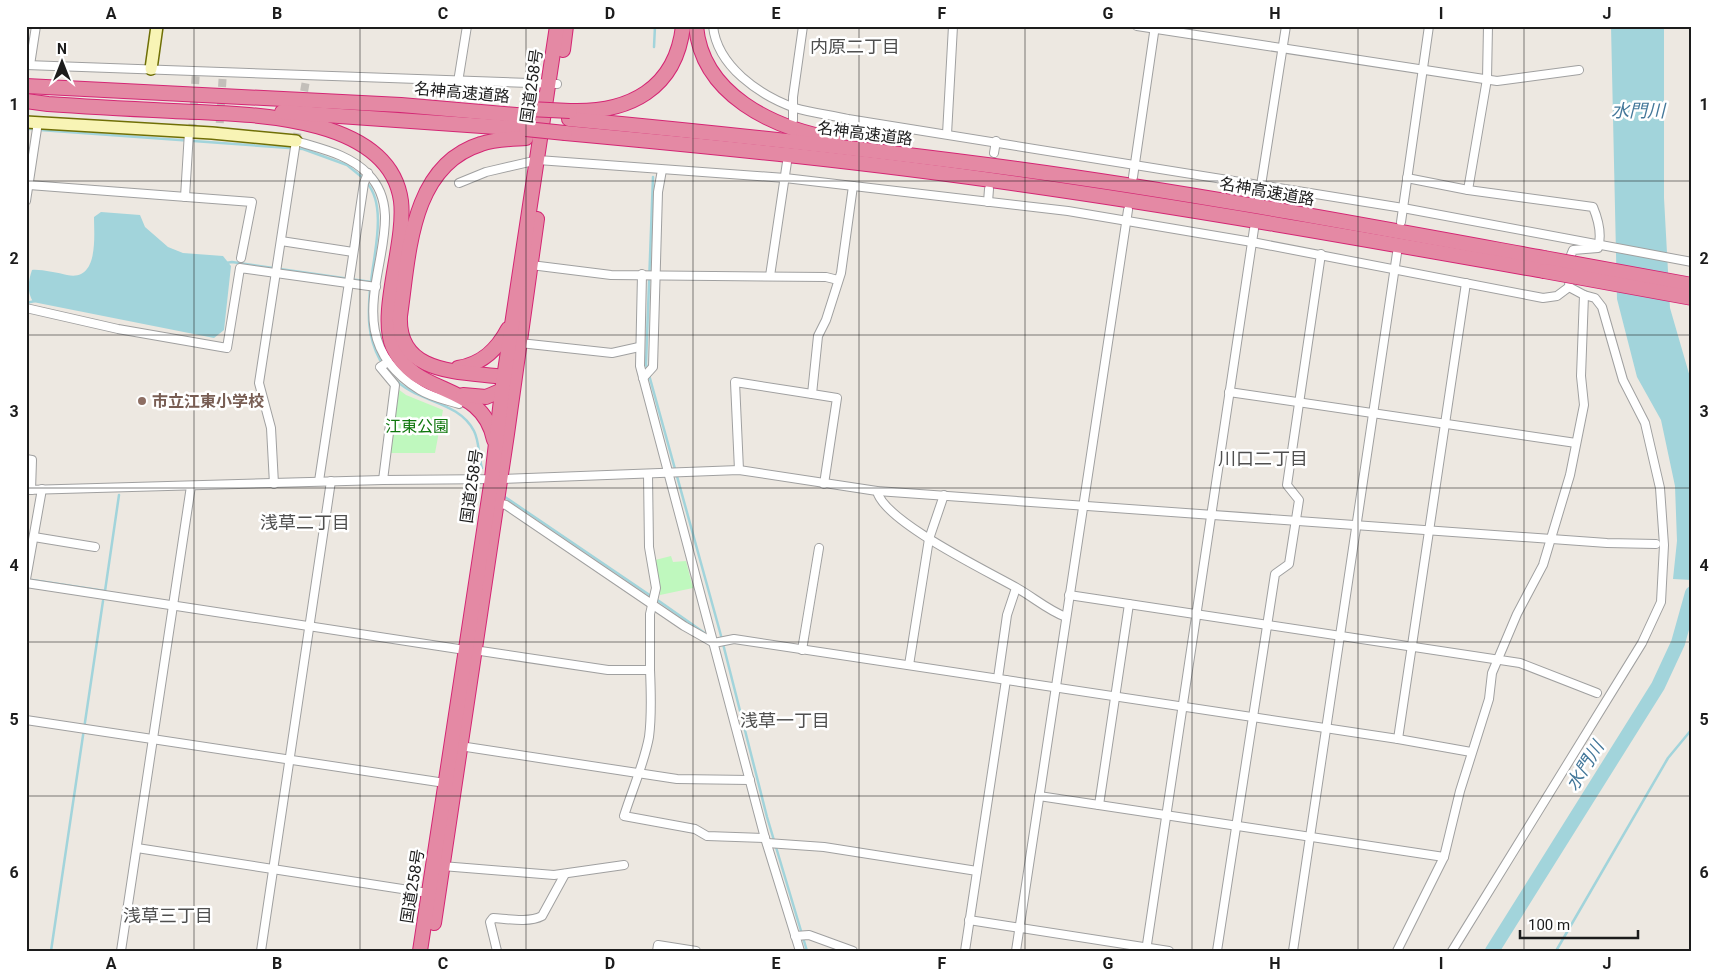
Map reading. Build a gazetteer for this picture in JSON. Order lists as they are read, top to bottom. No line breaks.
{"streets":{"highway":["国道258号","名神高速道路"]},"districts":["内原二丁目","川口二丁目","浅草二丁目","浅草一丁目","浅草三丁目"],"water":["水門川"],"parks":["江東公園"],"places":["市立江東小学校"],"scale_bar":"100 m","north":"top","grid":{"columns":["A","B","C","D","E","F","G","H","I","J"],"rows":["1","2","3","4","5","6"]}}
